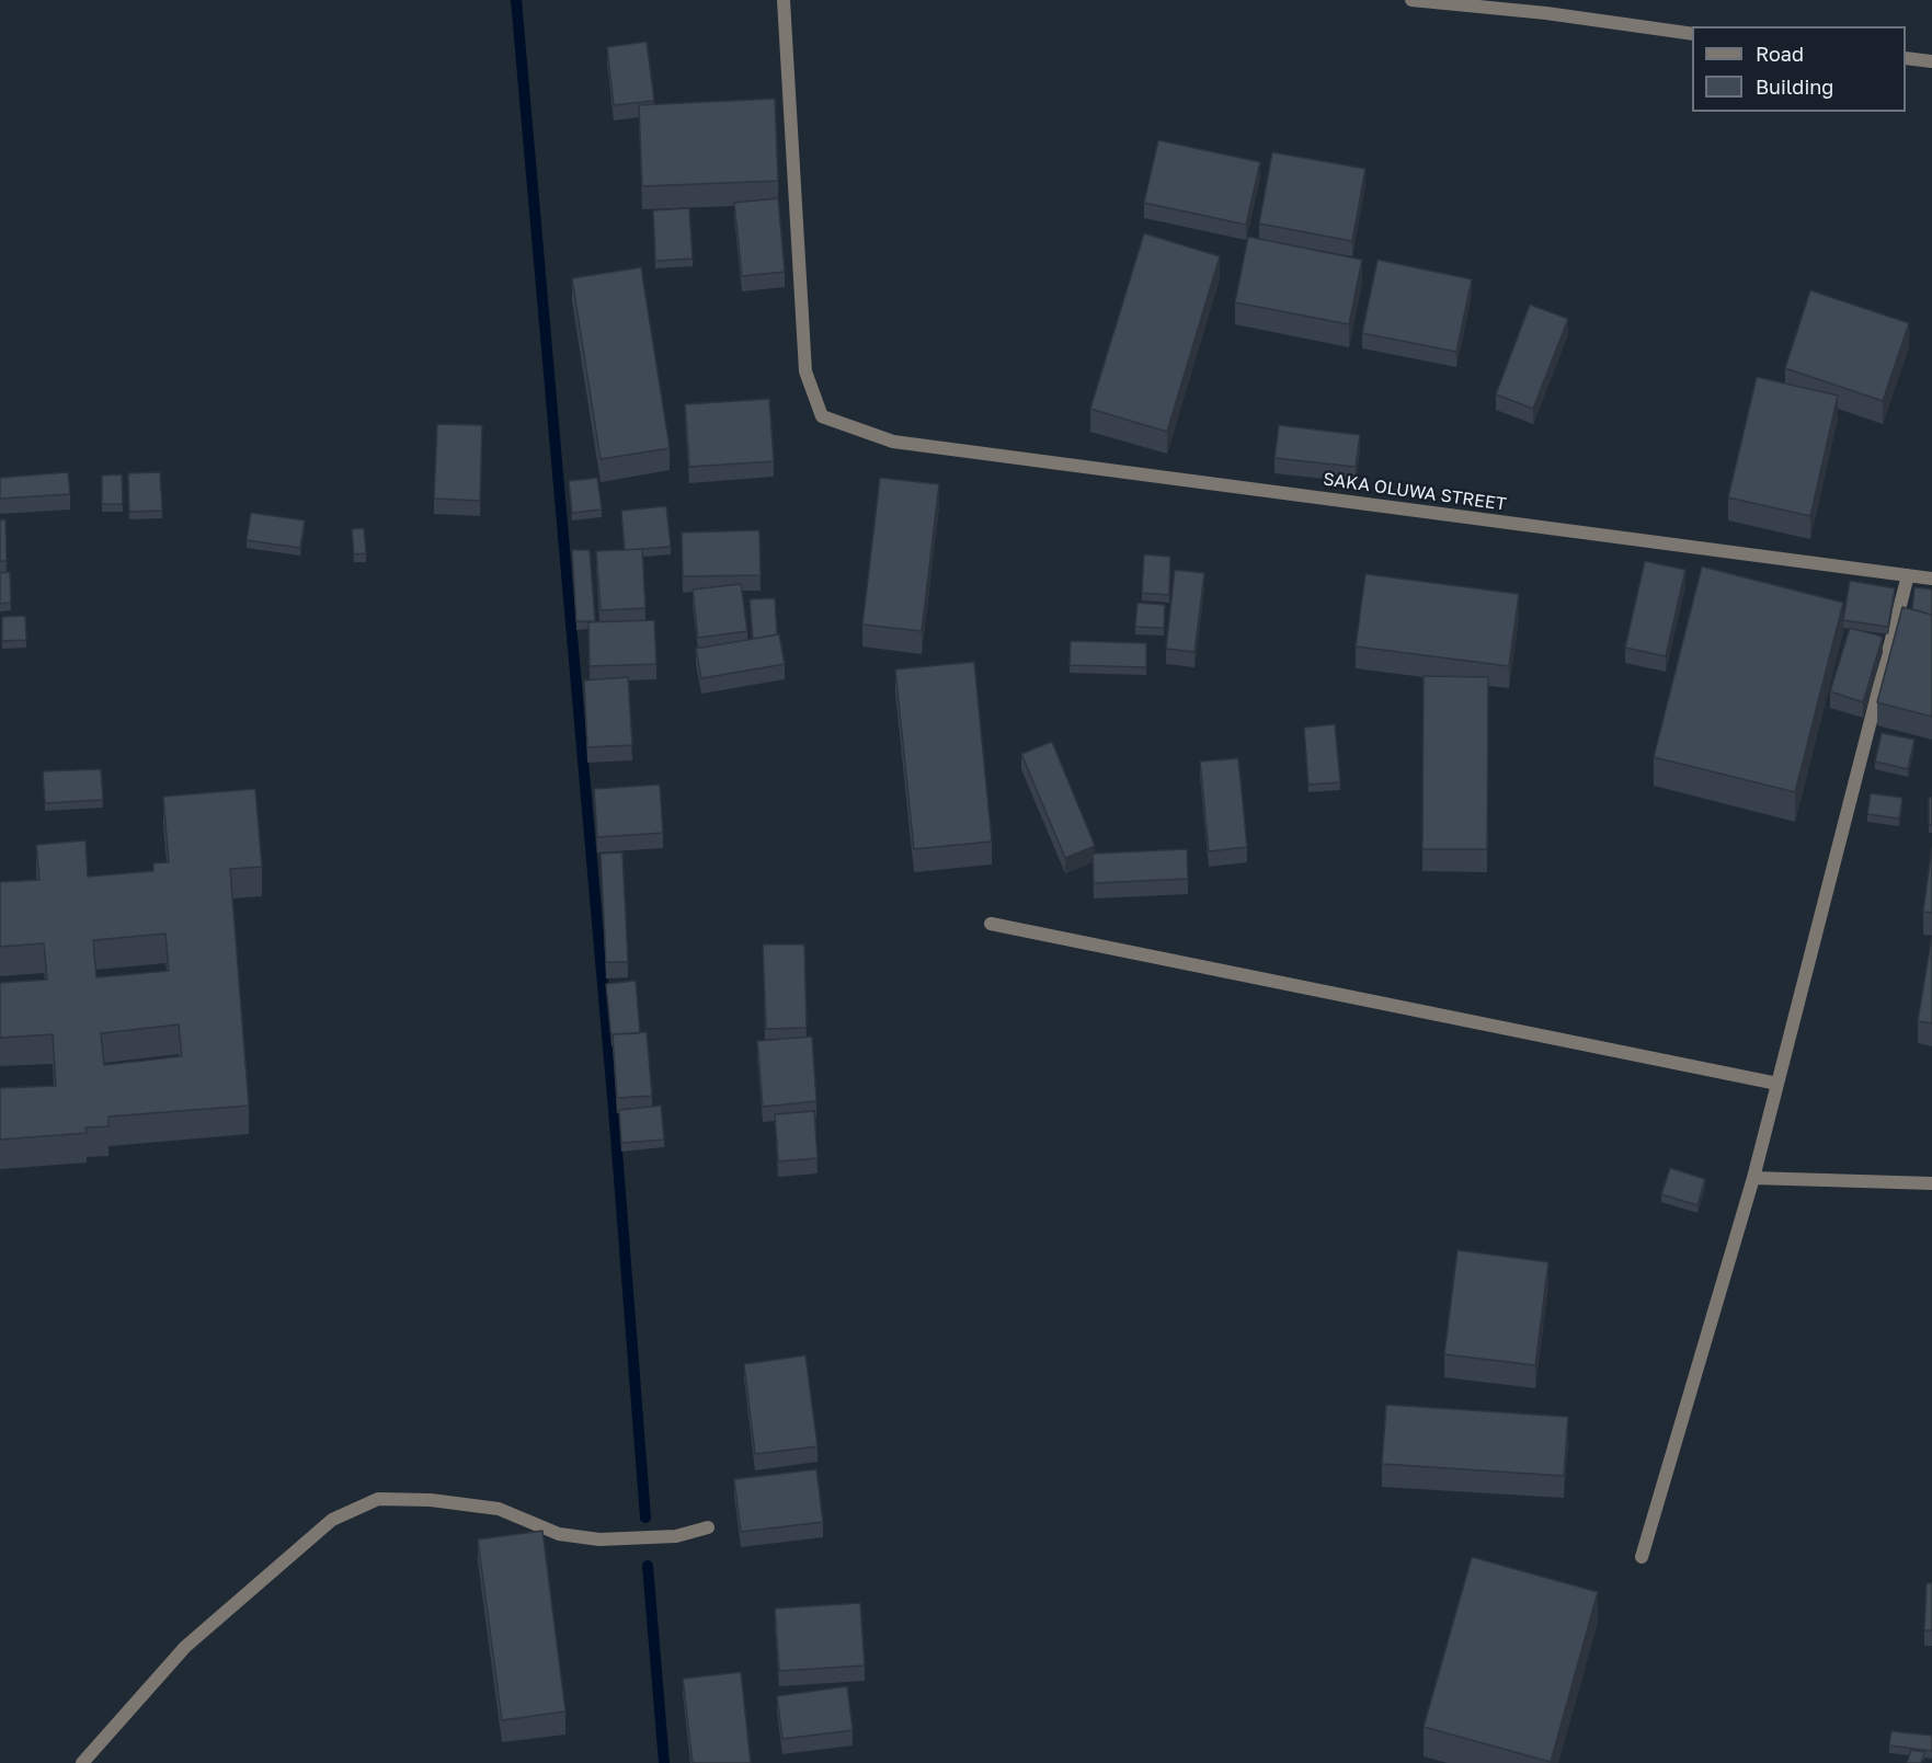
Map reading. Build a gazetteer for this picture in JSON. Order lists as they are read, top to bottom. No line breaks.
{"streets":{"street":["SAKA OLUWA STREET"]},"legend":["Road","Building"]}
